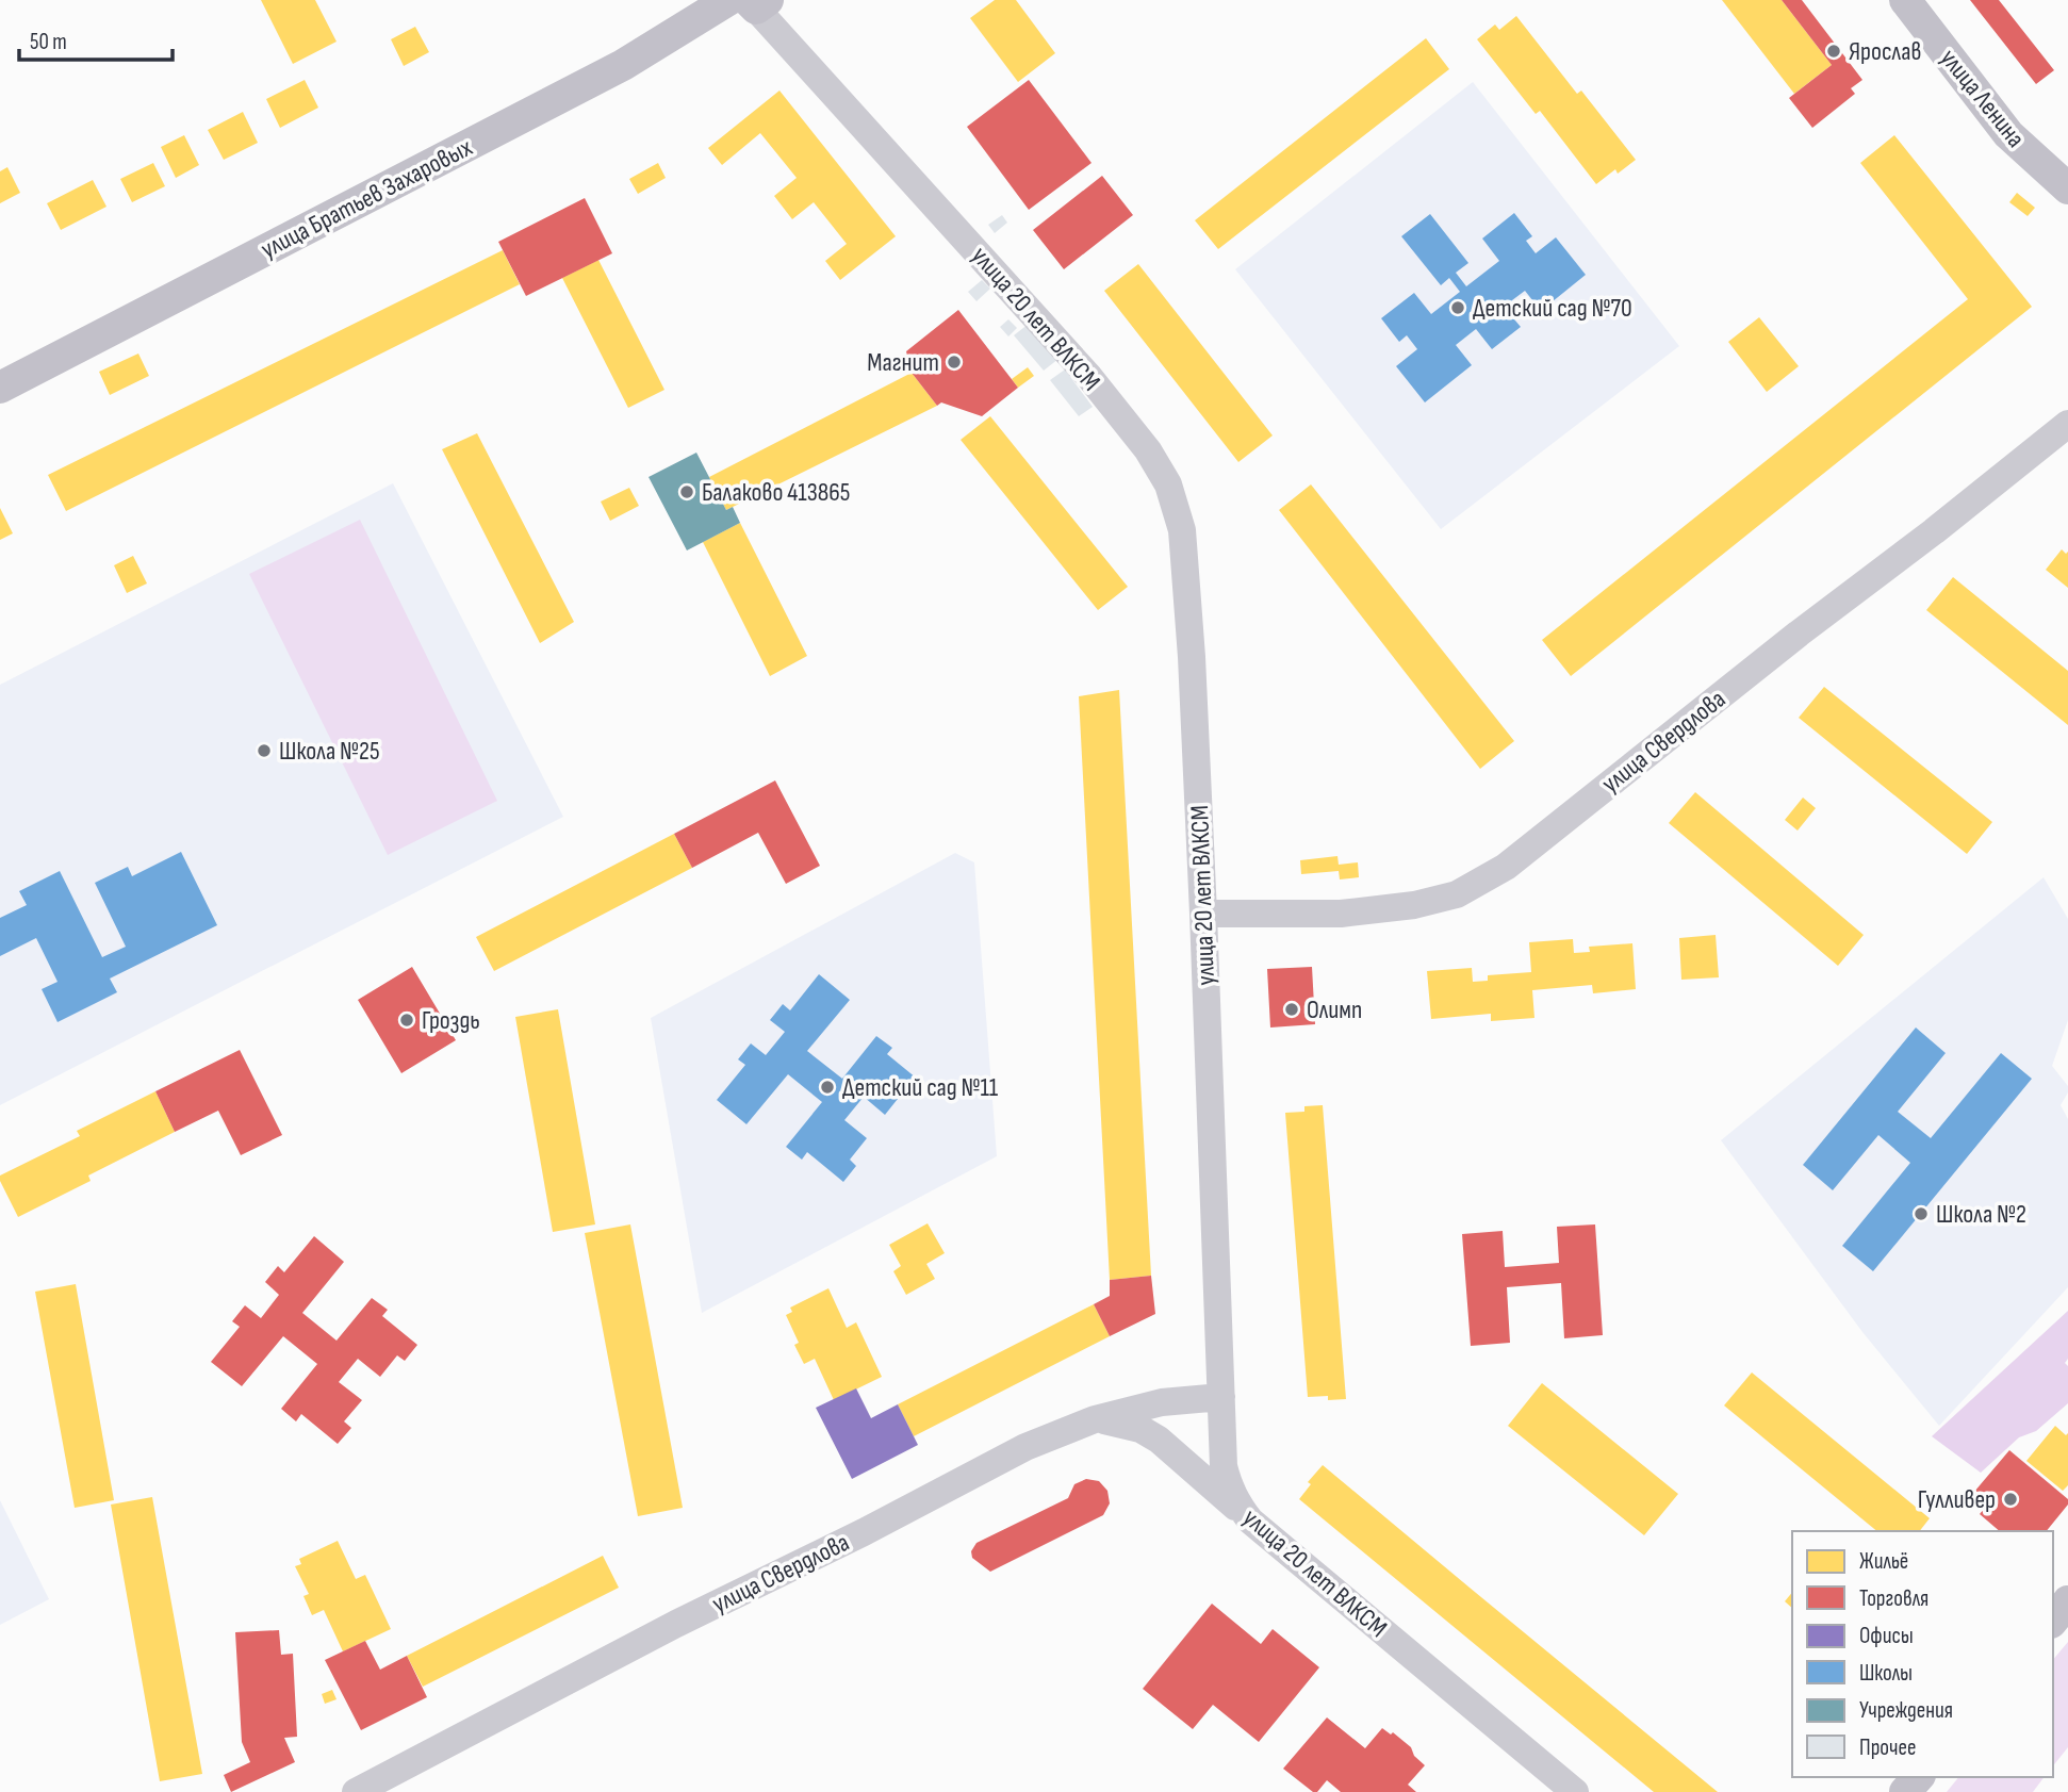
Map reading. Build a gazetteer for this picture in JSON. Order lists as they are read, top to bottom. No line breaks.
{"streets":{"main road":["улица Ленина","улица Братьев Захаровых"],"street":["улица 20 лет ВЛКСМ","улица Свердлова"]},"crossings":[["улица Братьев Захаровых","улица 20 лет ВЛКСМ"],["улица 20 лет ВЛКСМ","улица Свердлова"]],"places":["Ярослав","Детский сад №70","Магнит","Балаково 413865","Школа №25","Олимп","Гроздь","Детский сад №11","Школа №2","Гулливер"],"legend":["Жильё","Торговля","Офисы","Школы","Учреждения","Прочее"],"scale_bar":"50 m"}
